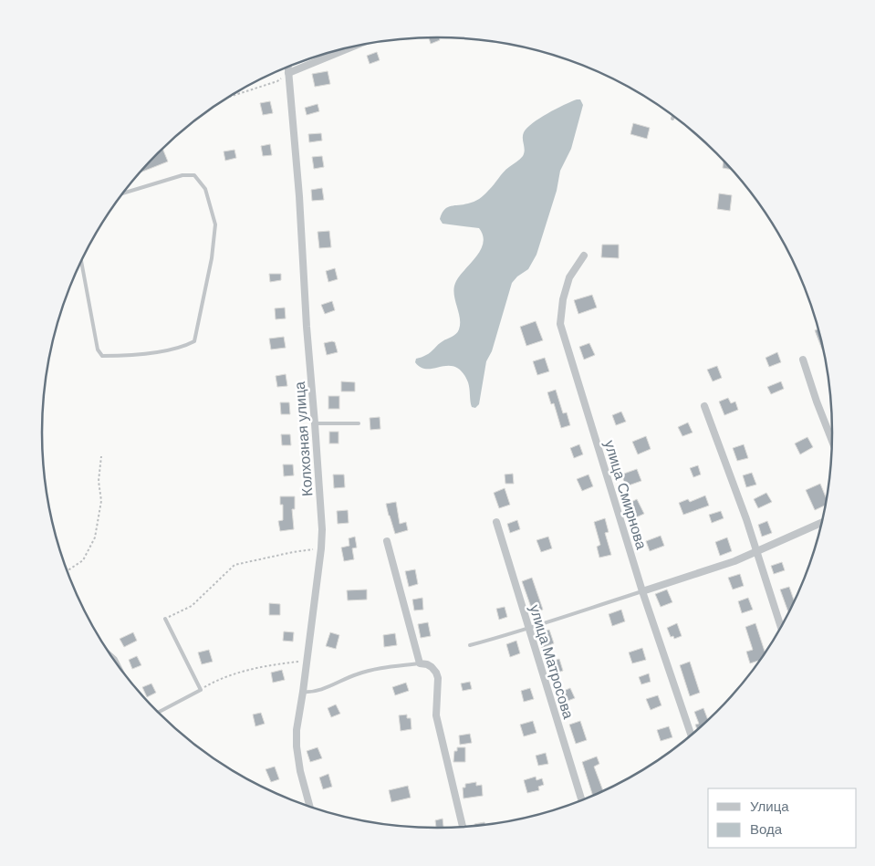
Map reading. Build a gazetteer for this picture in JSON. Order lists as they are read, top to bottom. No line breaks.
{"streets":{"street":["Колхозная улица","улица Смирнова","улица Матросова"]},"legend":["Улица","Вода"]}
